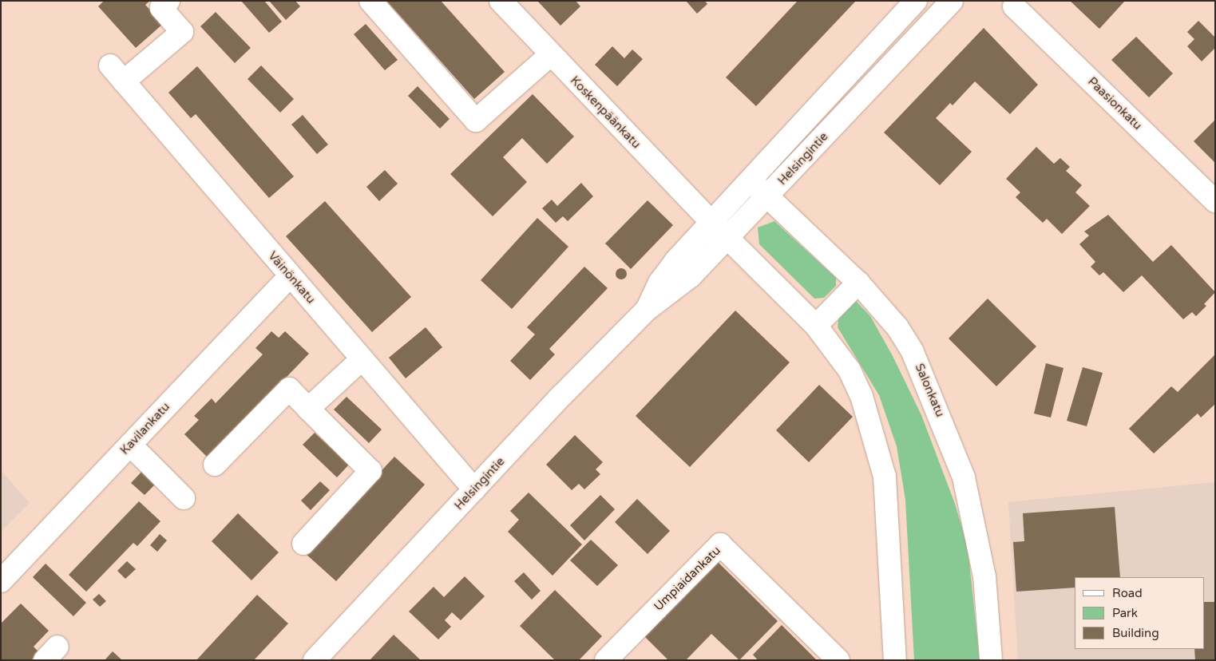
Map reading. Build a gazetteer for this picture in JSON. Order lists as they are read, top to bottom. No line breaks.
{"streets":{"main road":["Paasionkatu","Koskenpäänkatu","Helsingintie","Väinönkatu","Salonkatu","Kavilankatu","Umpiaidankatu"]},"crossings":[["Koskenpäänkatu","Helsingintie"],["Helsingintie","Väinönkatu"],["Helsingintie","Salonkatu"],["Väinönkatu","Kavilankatu"]],"legend":["Road","Park","Building"]}
